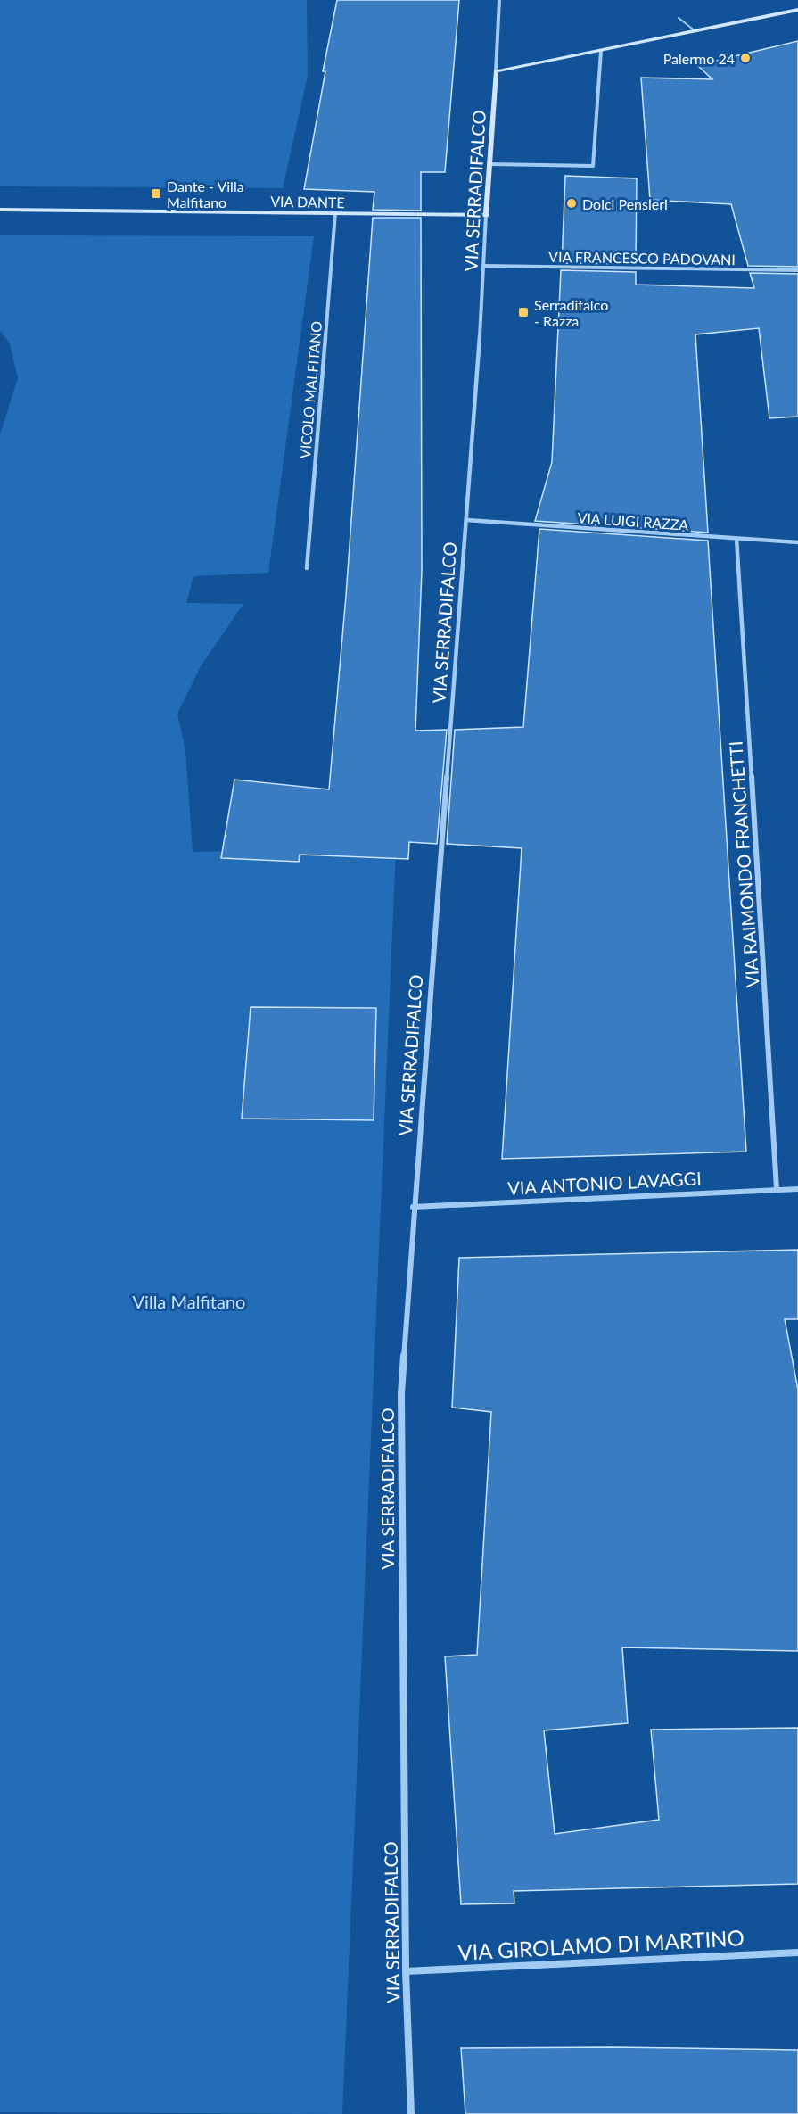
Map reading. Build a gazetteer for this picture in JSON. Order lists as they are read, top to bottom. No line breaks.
{"streets":{"street":["VIA SERRADIFALCO","VIA DANTE","VIA FRANCESCO PADOVANI","VICOLO MALFITANO","VIA LUIGI RAZZA","VIA RAIMONDO FRANCHETTI","VIA ANTONIO LAVAGGI","VIA GIROLAMO DI MARTINO"]},"crossings":[["VIA SERRADIFALCO","VIA DANTE"],["VIA SERRADIFALCO","VIA FRANCESCO PADOVANI"],["VIA SERRADIFALCO","VIA LUIGI RAZZA"],["VIA SERRADIFALCO","VIA ANTONIO LAVAGGI"],["VIA SERRADIFALCO","VIA GIROLAMO DI MARTINO"],["VIA DANTE","VICOLO MALFITANO"],["VIA LUIGI RAZZA","VIA RAIMONDO FRANCHETTI"],["VIA RAIMONDO FRANCHETTI","VIA ANTONIO LAVAGGI"]],"parks":["Villa Malfitano"],"places":{"other":["Palermo 24","Dolci Pensieri"],"transit":["Dante - Villa Malfitano","Serradifalco - Razza"]}}
